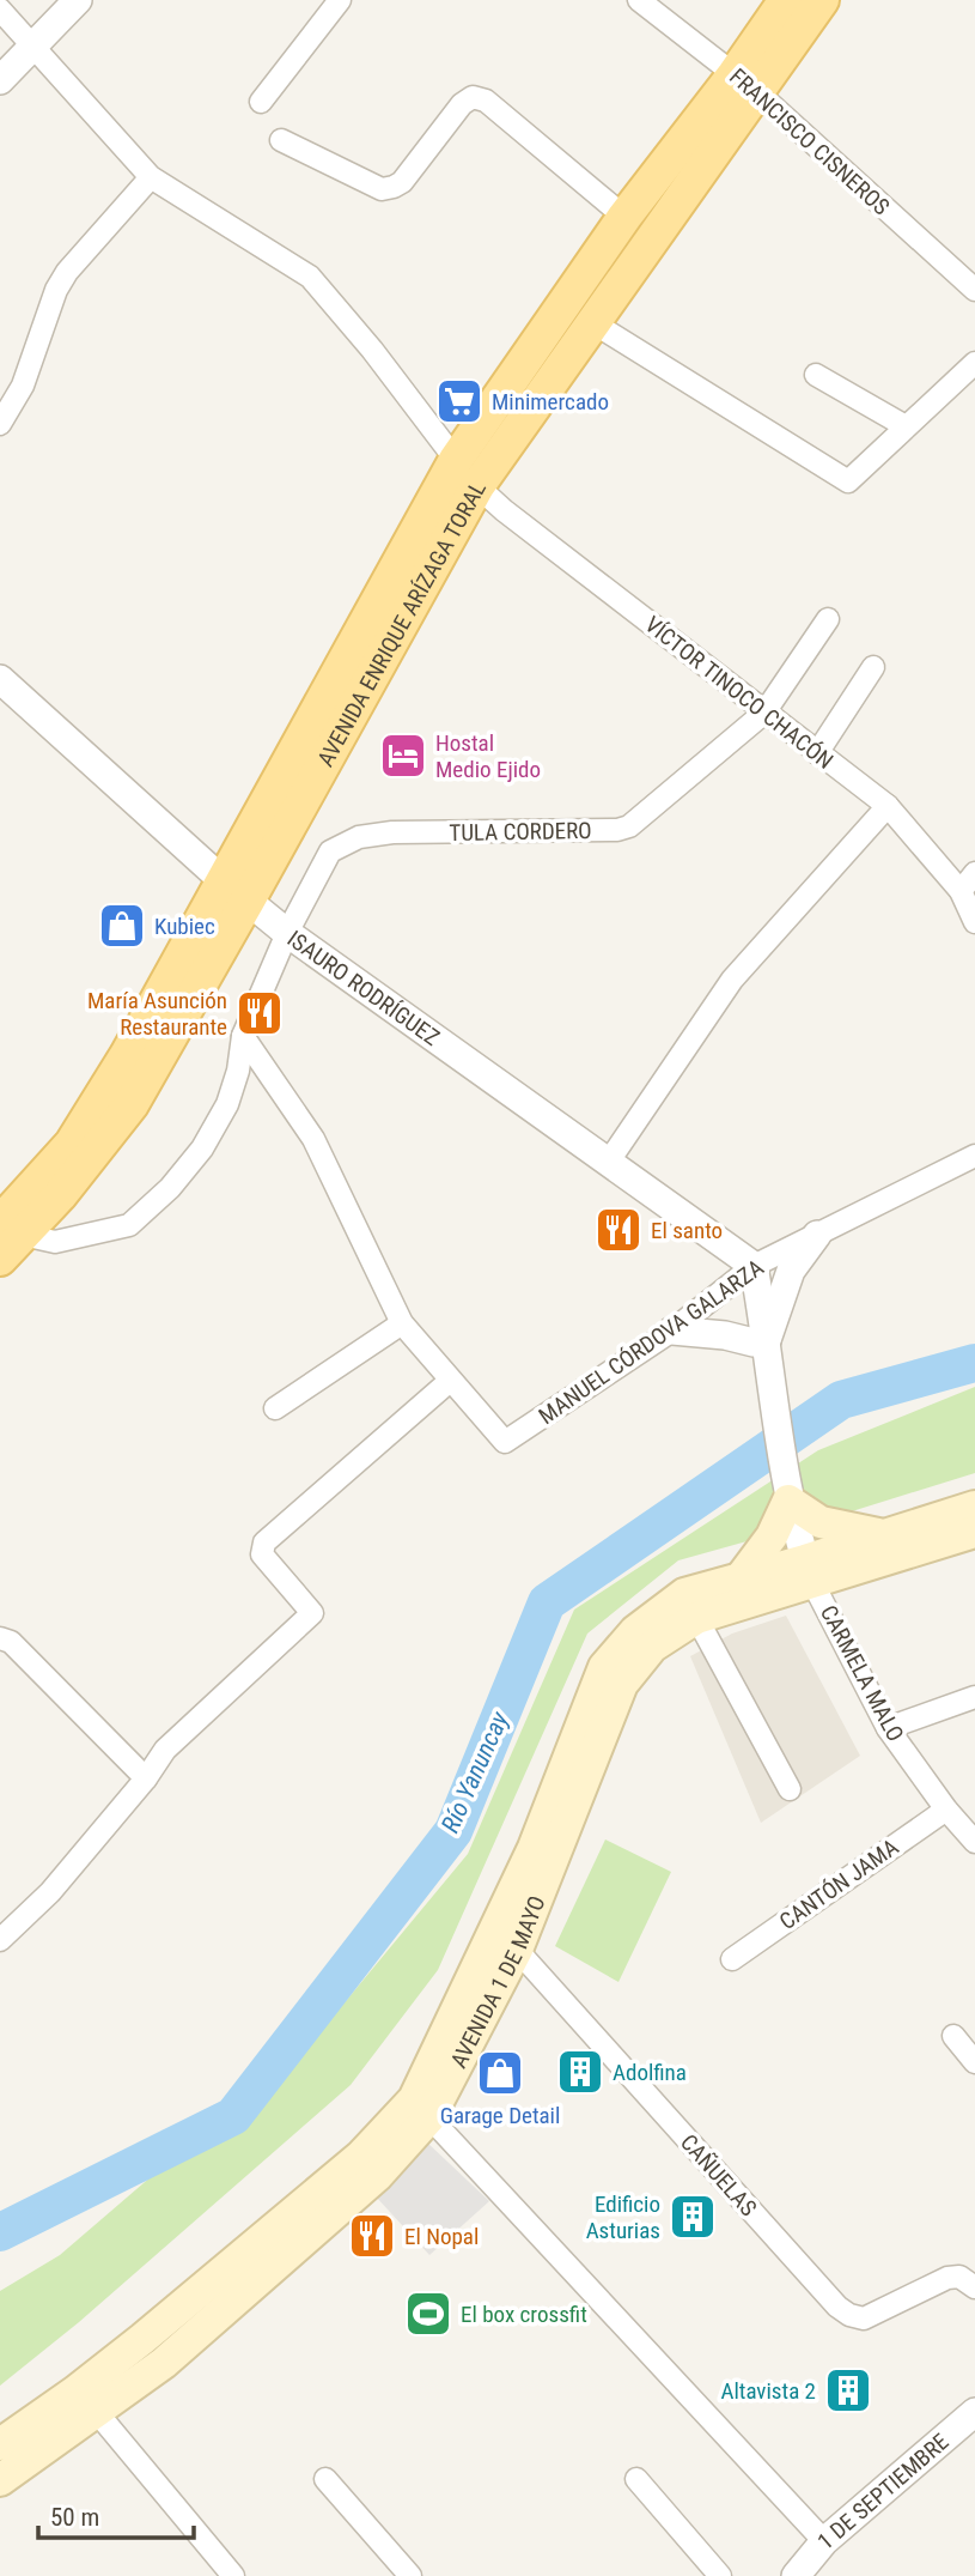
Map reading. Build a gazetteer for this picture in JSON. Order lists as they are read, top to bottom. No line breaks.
{"streets":{"main road":["AVENIDA ENRIQUE ARÍZAGA TORAL","AVENIDA 1 DE MAYO"],"street":["FRANCISCO CISNEROS","VÍCTOR TINOCO CHACÓN","TULA CORDERO","ISAURO RODRÍGUEZ","MANUEL CÓRDOVA GALARZA","CARMELA MALO","CANTÓN JAMA","CAÑUELAS","1 DE SEPTIEMBRE"]},"crossings":[["FRANCISCO CISNEROS","AVENIDA ENRIQUE ARÍZAGA TORAL"],["AVENIDA ENRIQUE ARÍZAGA TORAL","VÍCTOR TINOCO CHACÓN"],["AVENIDA ENRIQUE ARÍZAGA TORAL","ISAURO RODRÍGUEZ"],["VÍCTOR TINOCO CHACÓN","TULA CORDERO"],["TULA CORDERO","ISAURO RODRÍGUEZ"],["ISAURO RODRÍGUEZ","MANUEL CÓRDOVA GALARZA"],["CARMELA MALO","CANTÓN JAMA"],["CARMELA MALO","AVENIDA 1 DE MAYO"],["AVENIDA 1 DE MAYO","CAÑUELAS"]],"water":["Río Yanuncay"],"places":{"supermarket":["Minimercado"],"hotel":["Hostal Medio Ejido"],"shop":["Kubiec","Garage Detail"],"restaurant":["María Asunción Restaurante","El santo","El Nopal"],"building":["Adolfina","Edificio Asturias","Altavista 2"],"sports":["El box crossfit"]},"scale_bar":"50 m"}
